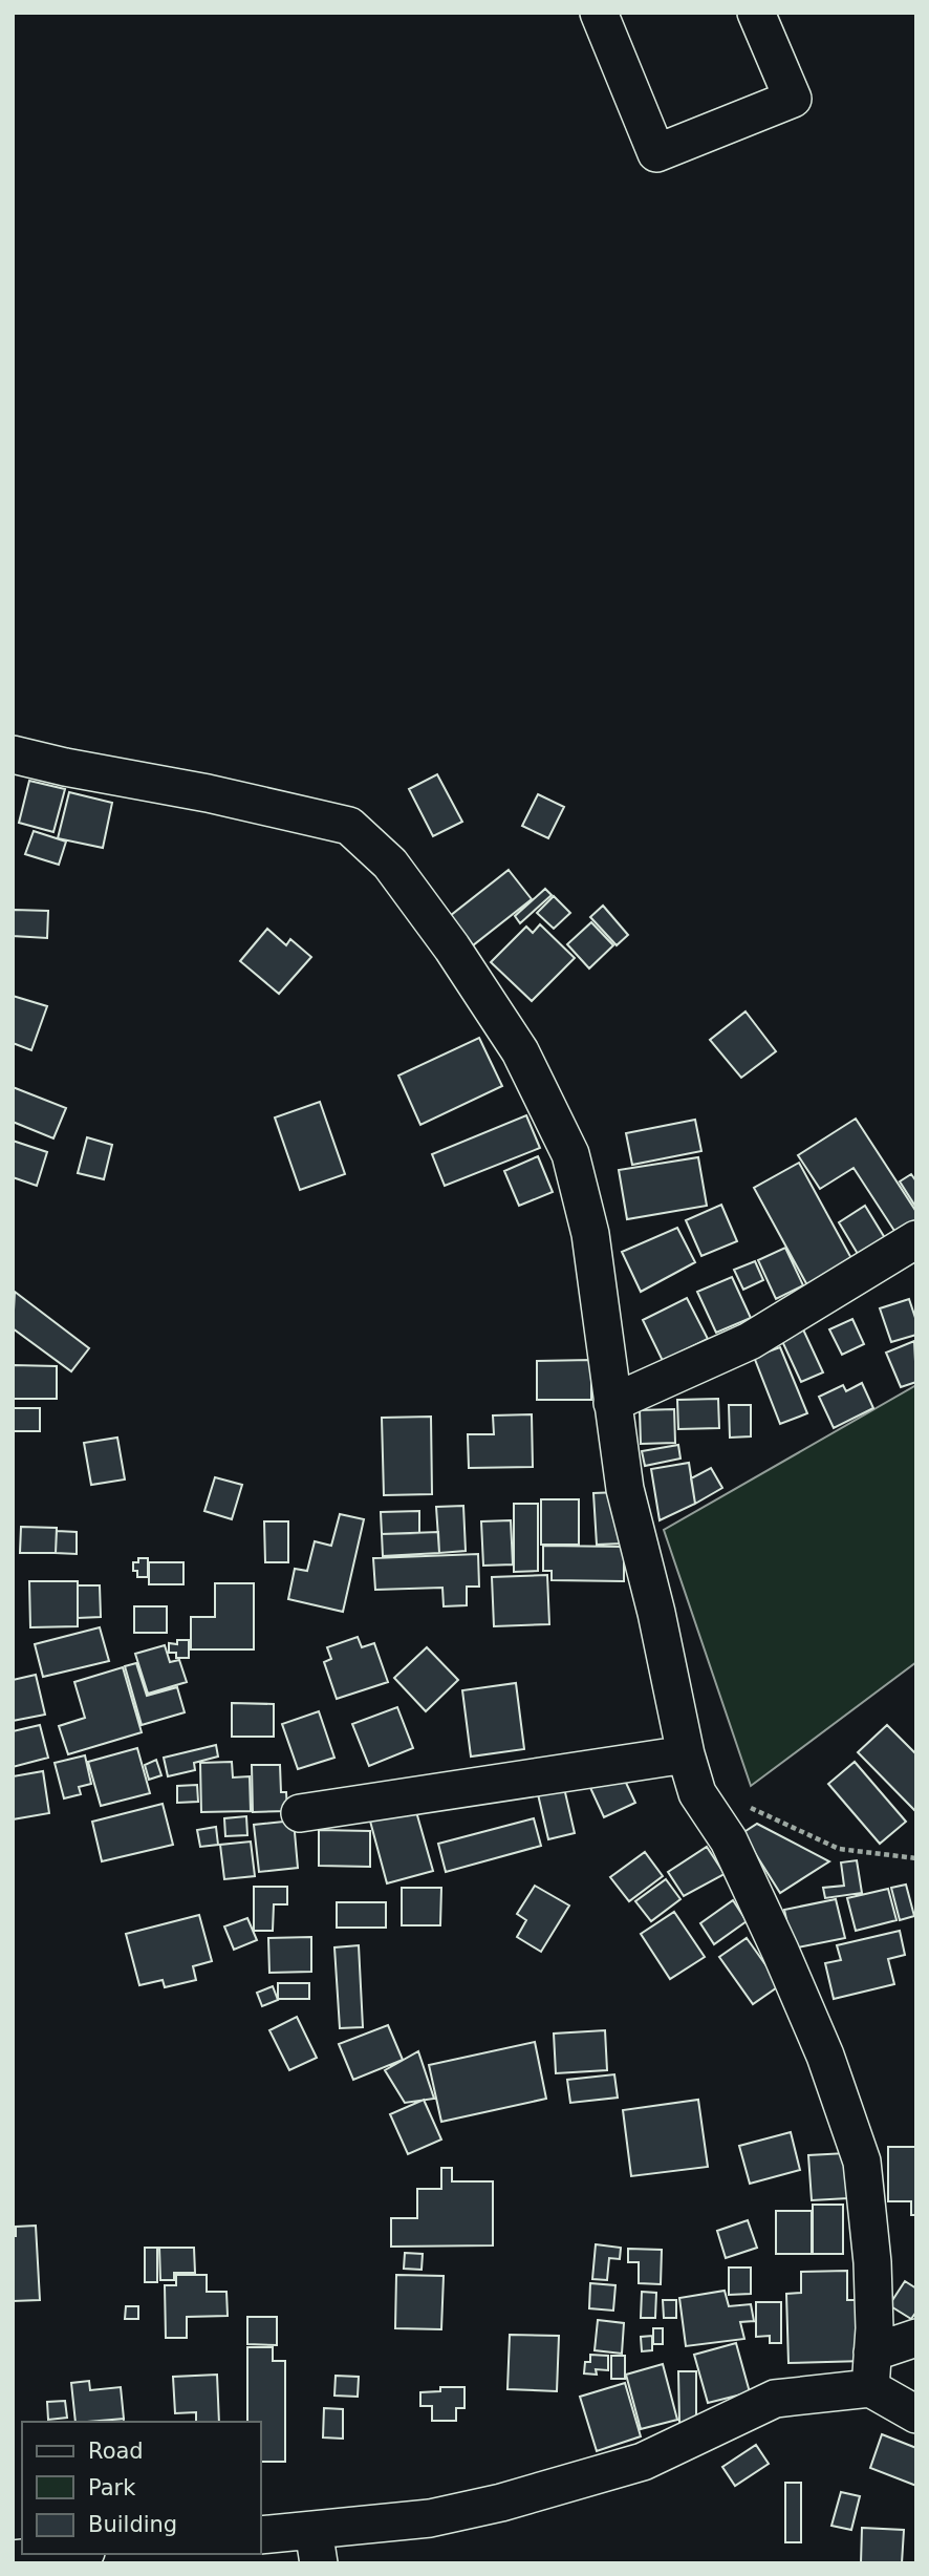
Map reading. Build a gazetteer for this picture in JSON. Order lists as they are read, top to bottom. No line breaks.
{"legend":["Road","Park","Building"]}
